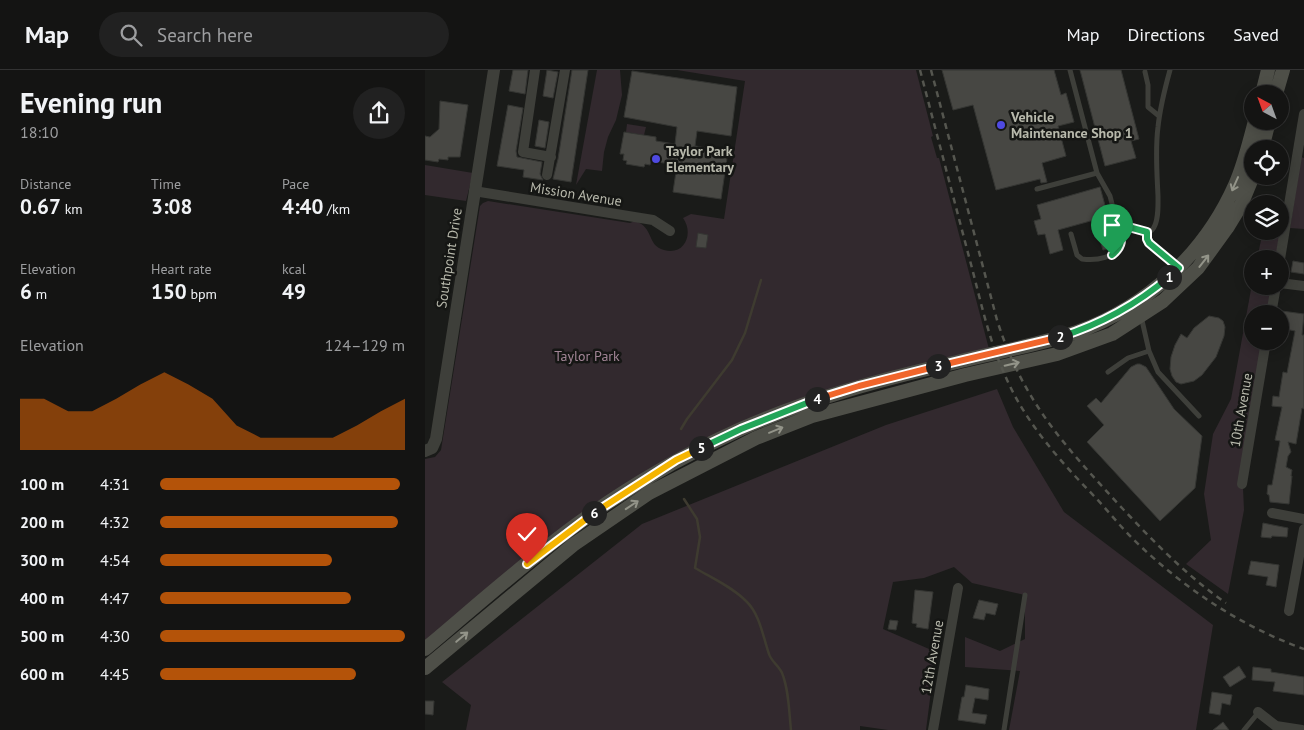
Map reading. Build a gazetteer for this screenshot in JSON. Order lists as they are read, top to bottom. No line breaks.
{"streets":{"street":["Mission Avenue","Southpoint Drive","10th Avenue","12th Avenue"]},"crossings":[["Mission Avenue","Southpoint Drive"]],"parks":["Taylor Park"],"places":["Vehicle Maintenance Shop 1","Taylor Park Elementary"],"north":"top left","page":{"header":"Map","search":"Search here","nav":["Map","Directions","Saved"],"heading":["Evening run","18:10"],"map_buttons":["+","−"],"stats":[["Distance","0.67 km"],["Time","3:08"],["Pace","4:40 /km"],["Elevation","6 m"],["Heart rate","150 bpm"],["kcal","49"]],"pins":["1","2","3","4","5","6"],"chart":["Elevation","124–129 m"],"list":[{"name":"100 m","note":"4:31"},{"name":"200 m","note":"4:32"},{"name":"300 m","note":"4:54"},{"name":"400 m","note":"4:47"},{"name":"500 m","note":"4:30"},{"name":"600 m","note":"4:45"}]}}
